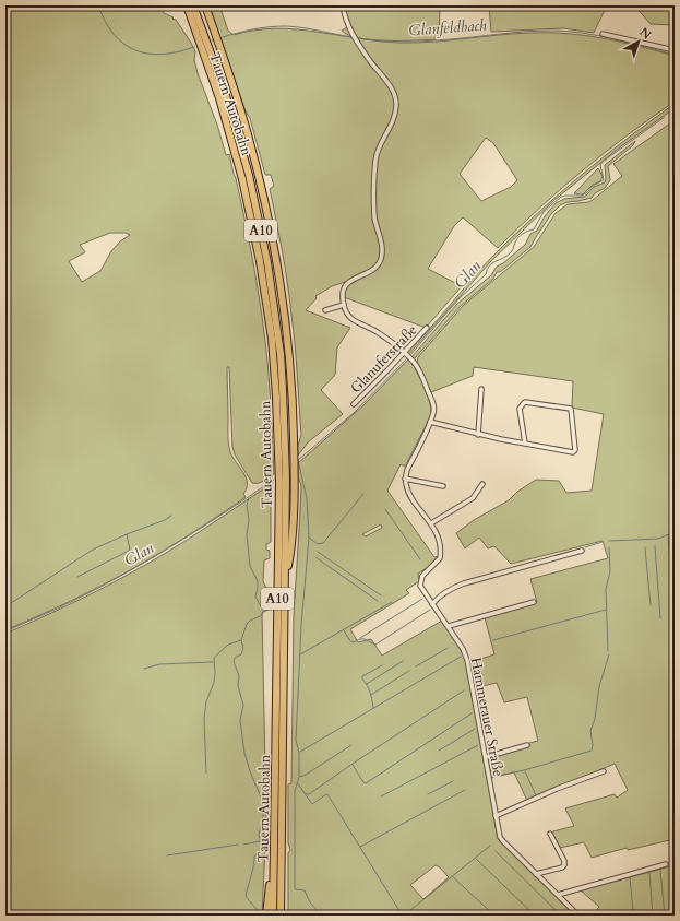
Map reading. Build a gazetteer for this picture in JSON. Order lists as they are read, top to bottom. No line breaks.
{"streets":{"highway":["Tauern Autobahn","A10"],"street":["Glanuferstraße","Hammerauer Straße"]},"crossings":[["Tauern Autobahn","A10"]],"water":["Glanfeldbach","Glan"],"north":"top right"}
